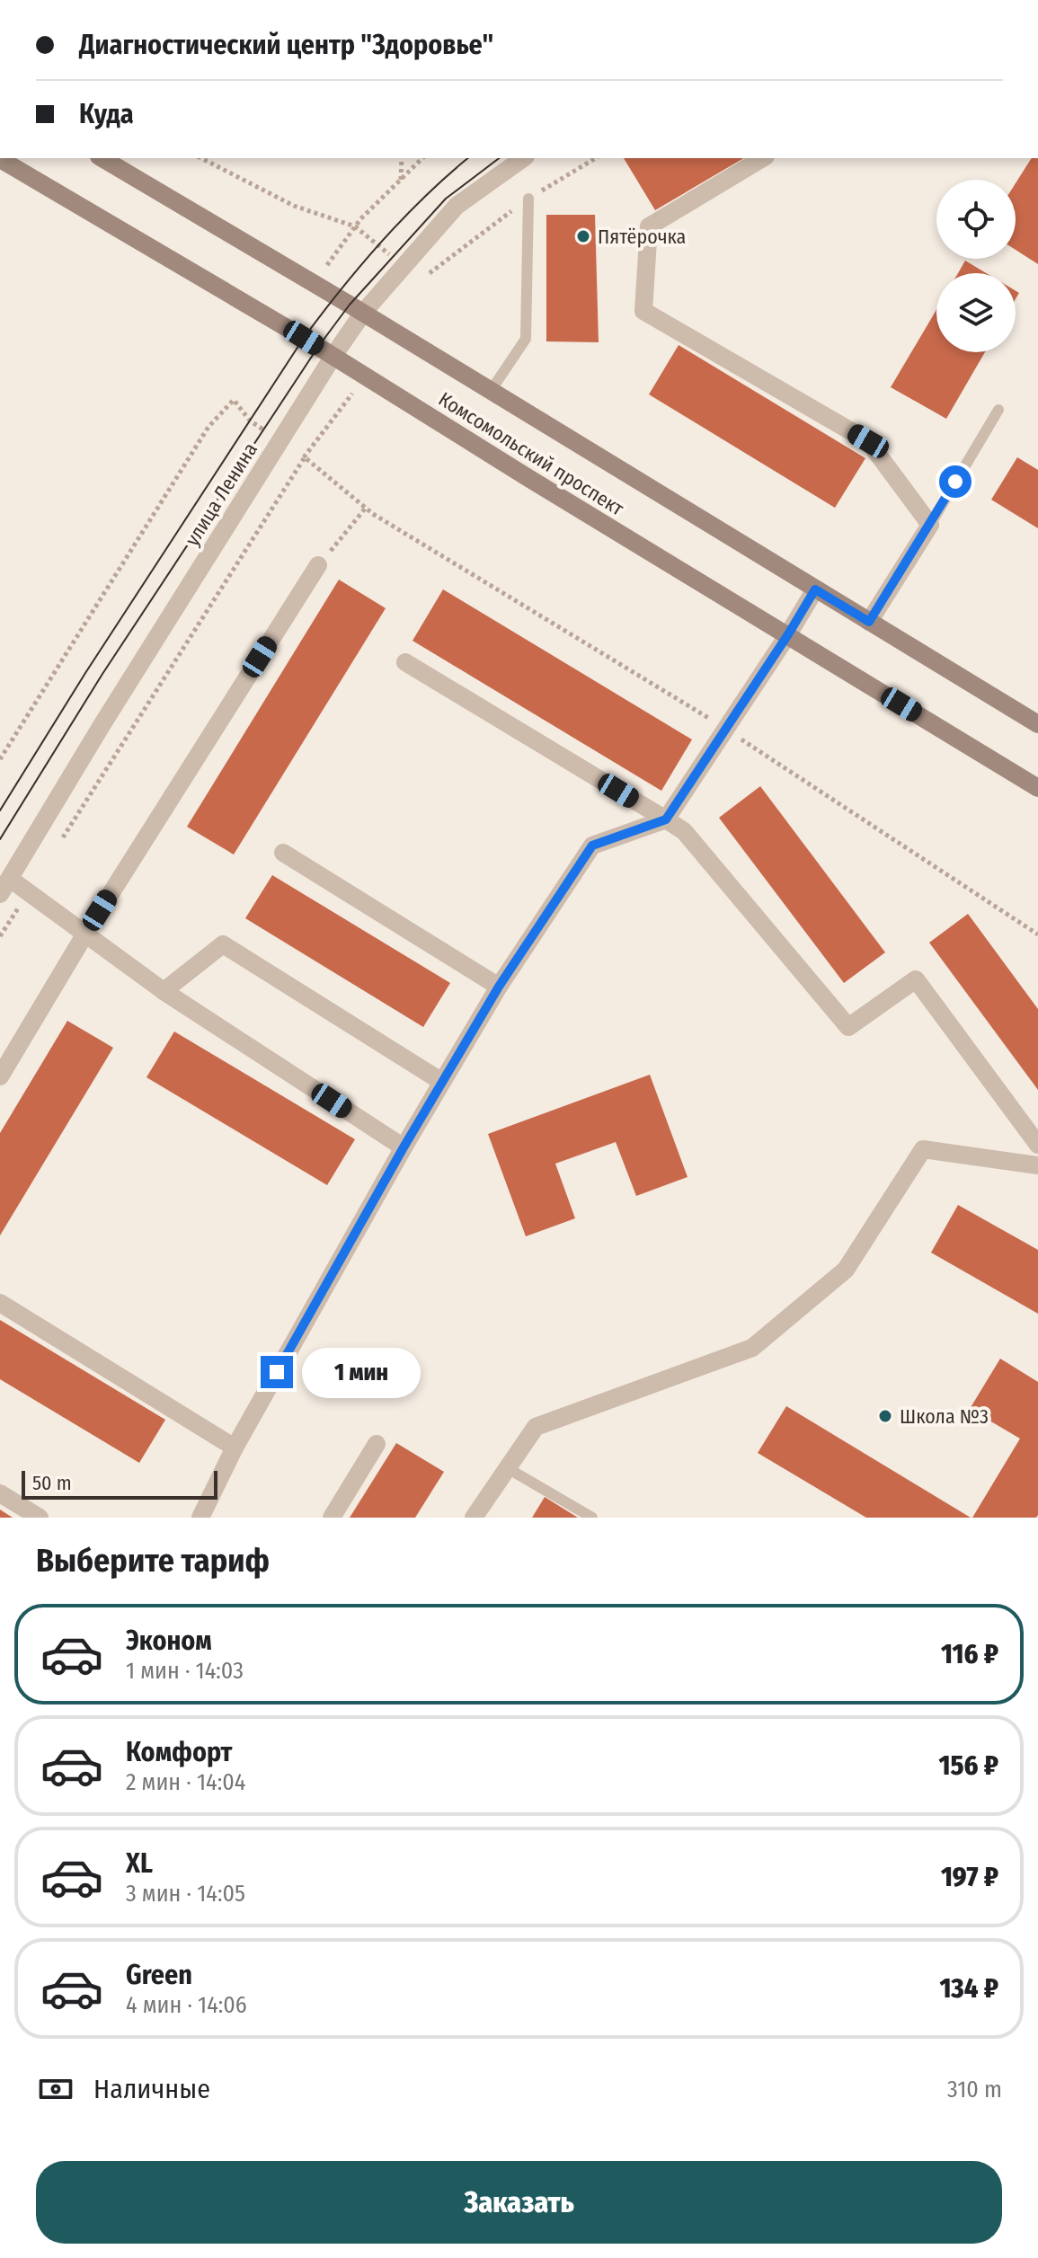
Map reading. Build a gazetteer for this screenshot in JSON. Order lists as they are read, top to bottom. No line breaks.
{"streets":{"main road":["Комсомольский проспект"],"street":["улица Ленина"]},"crossings":[["Комсомольский проспект","улица Ленина"]],"places":["Пятёрочка","Школа №3"],"scale_bar":"50 m","page":{"banner":["Диагностический центр \"Здоровье\"","Куда"],"bubble":"1 мин","scale":"50 m","heading":"Выберите тариф","list":[{"name":"Эконом","note":"1 мин · 14:03","value":"116 ₽"},{"name":"Комфорт","note":"2 мин · 14:04","value":"156 ₽"},{"name":"XL","note":"3 мин · 14:05","value":"197 ₽"},{"name":"Green","note":"4 мин · 14:06","value":"134 ₽"}],"pay":["Наличные","310 m"],"buttons":"Заказать"}}
